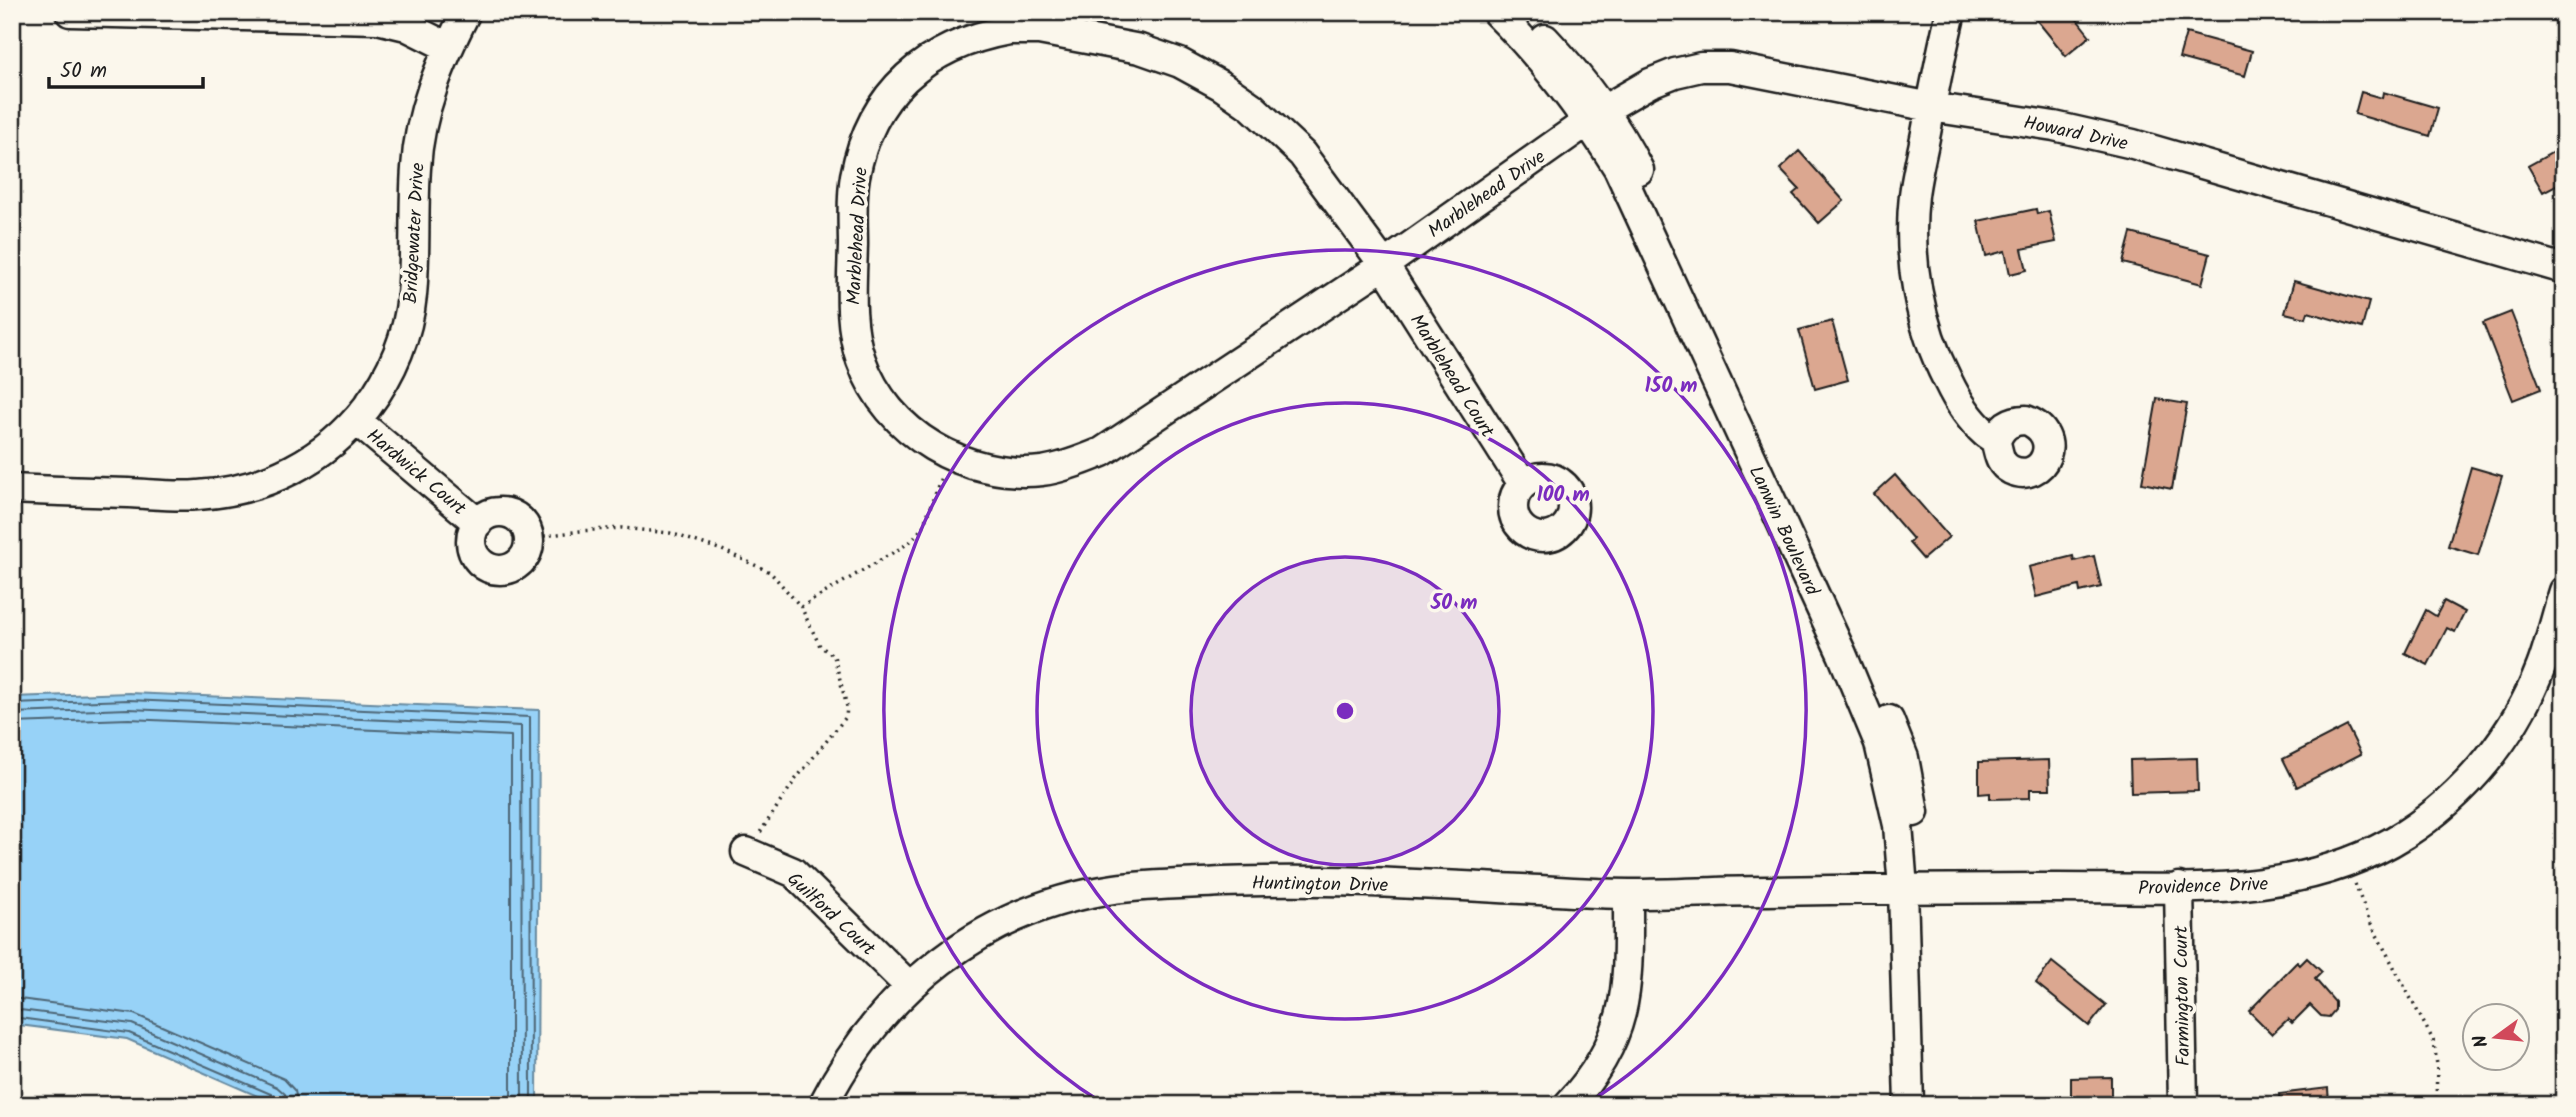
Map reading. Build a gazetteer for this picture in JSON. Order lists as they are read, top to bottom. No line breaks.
{"streets":{"street":["Howard Drive","Marblehead Drive","Bridgewater Drive","Marblehead Court","Hardwick Court","Lanwin Boulevard","Huntington Drive","Providence Drive","Guilford Court","Farmington Court"]},"crossings":[["Howard Drive","Marblehead Drive"],["Howard Drive","Lanwin Boulevard"],["Marblehead Drive","Marblehead Court"],["Marblehead Drive","Lanwin Boulevard"],["Bridgewater Drive","Hardwick Court"],["Lanwin Boulevard","Huntington Drive"],["Lanwin Boulevard","Providence Drive"],["Huntington Drive","Providence Drive"],["Huntington Drive","Guilford Court"],["Providence Drive","Farmington Court"]],"scale_bar":"50 m","north":"left","rings":["150 m","100 m","50 m"]}
